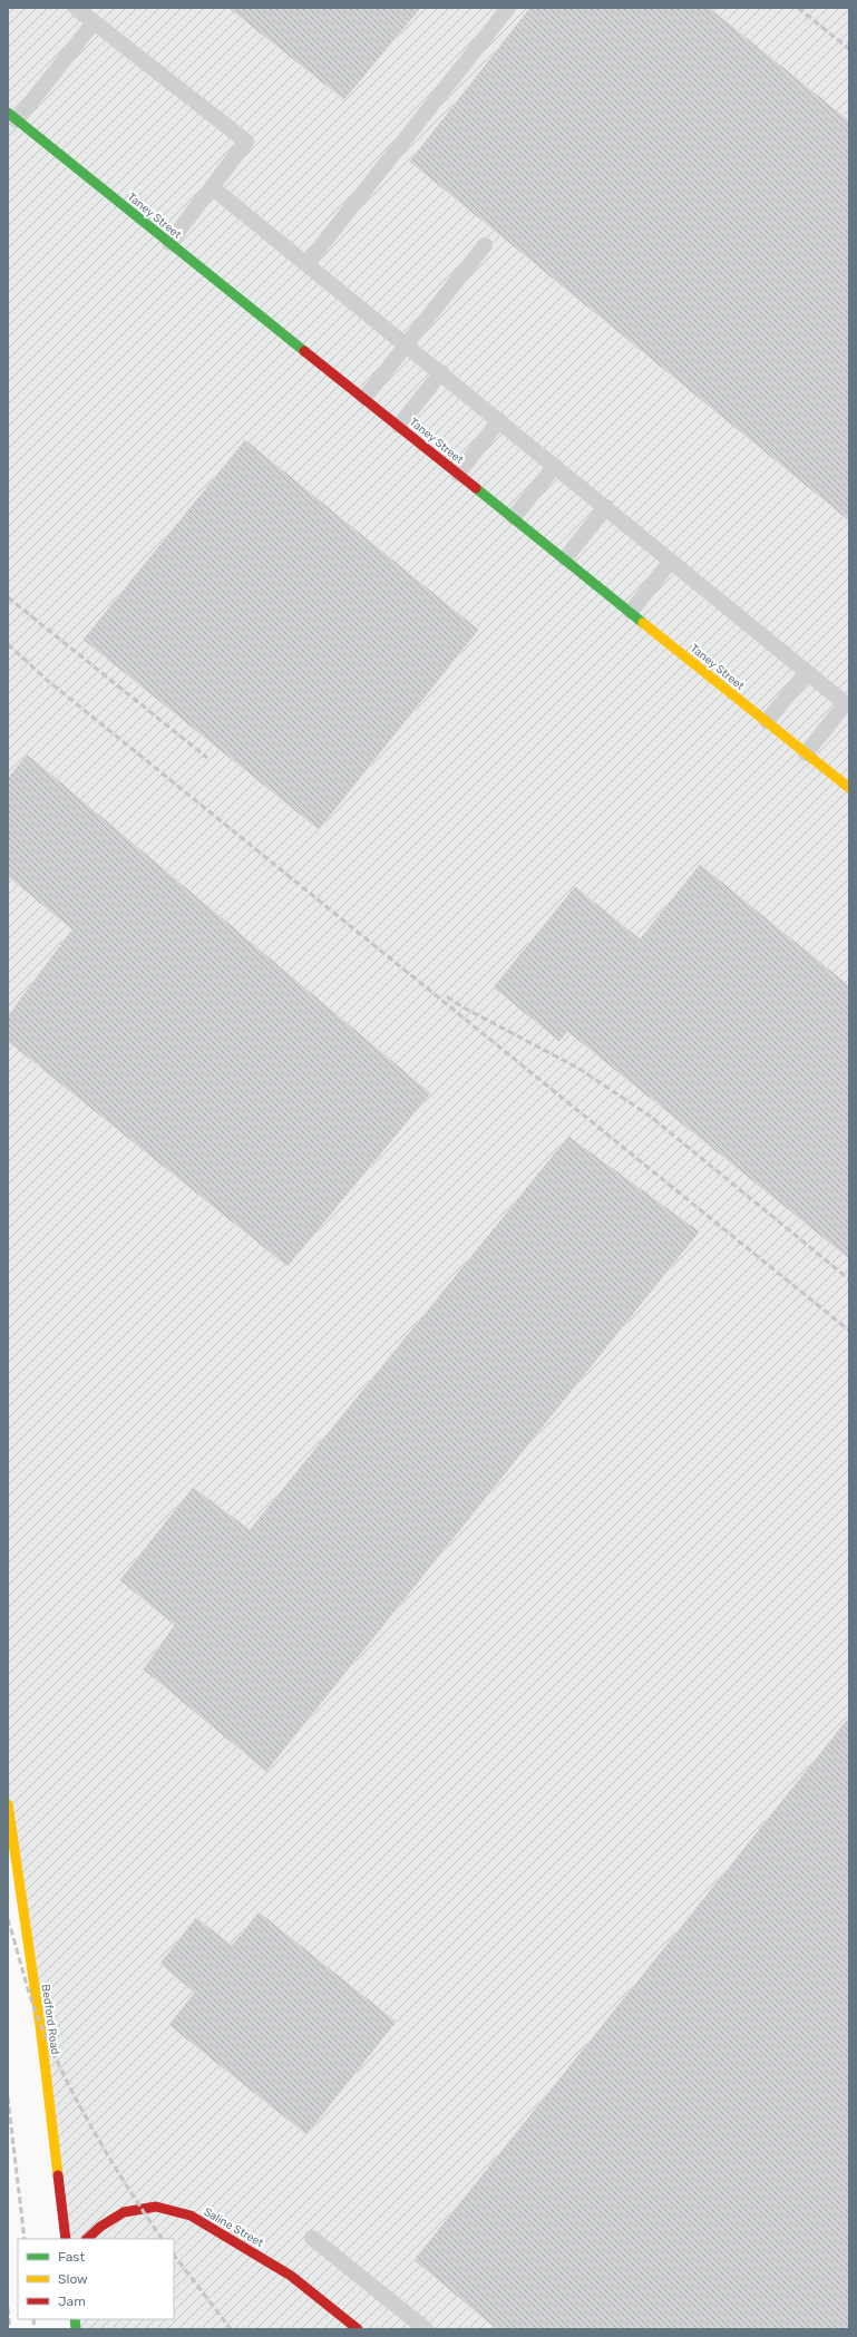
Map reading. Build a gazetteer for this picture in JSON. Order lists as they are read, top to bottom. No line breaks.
{"streets":{"street":["Taney Street","Bedford Road","Saline Street"]},"legend":["Fast","Slow","Jam"]}
